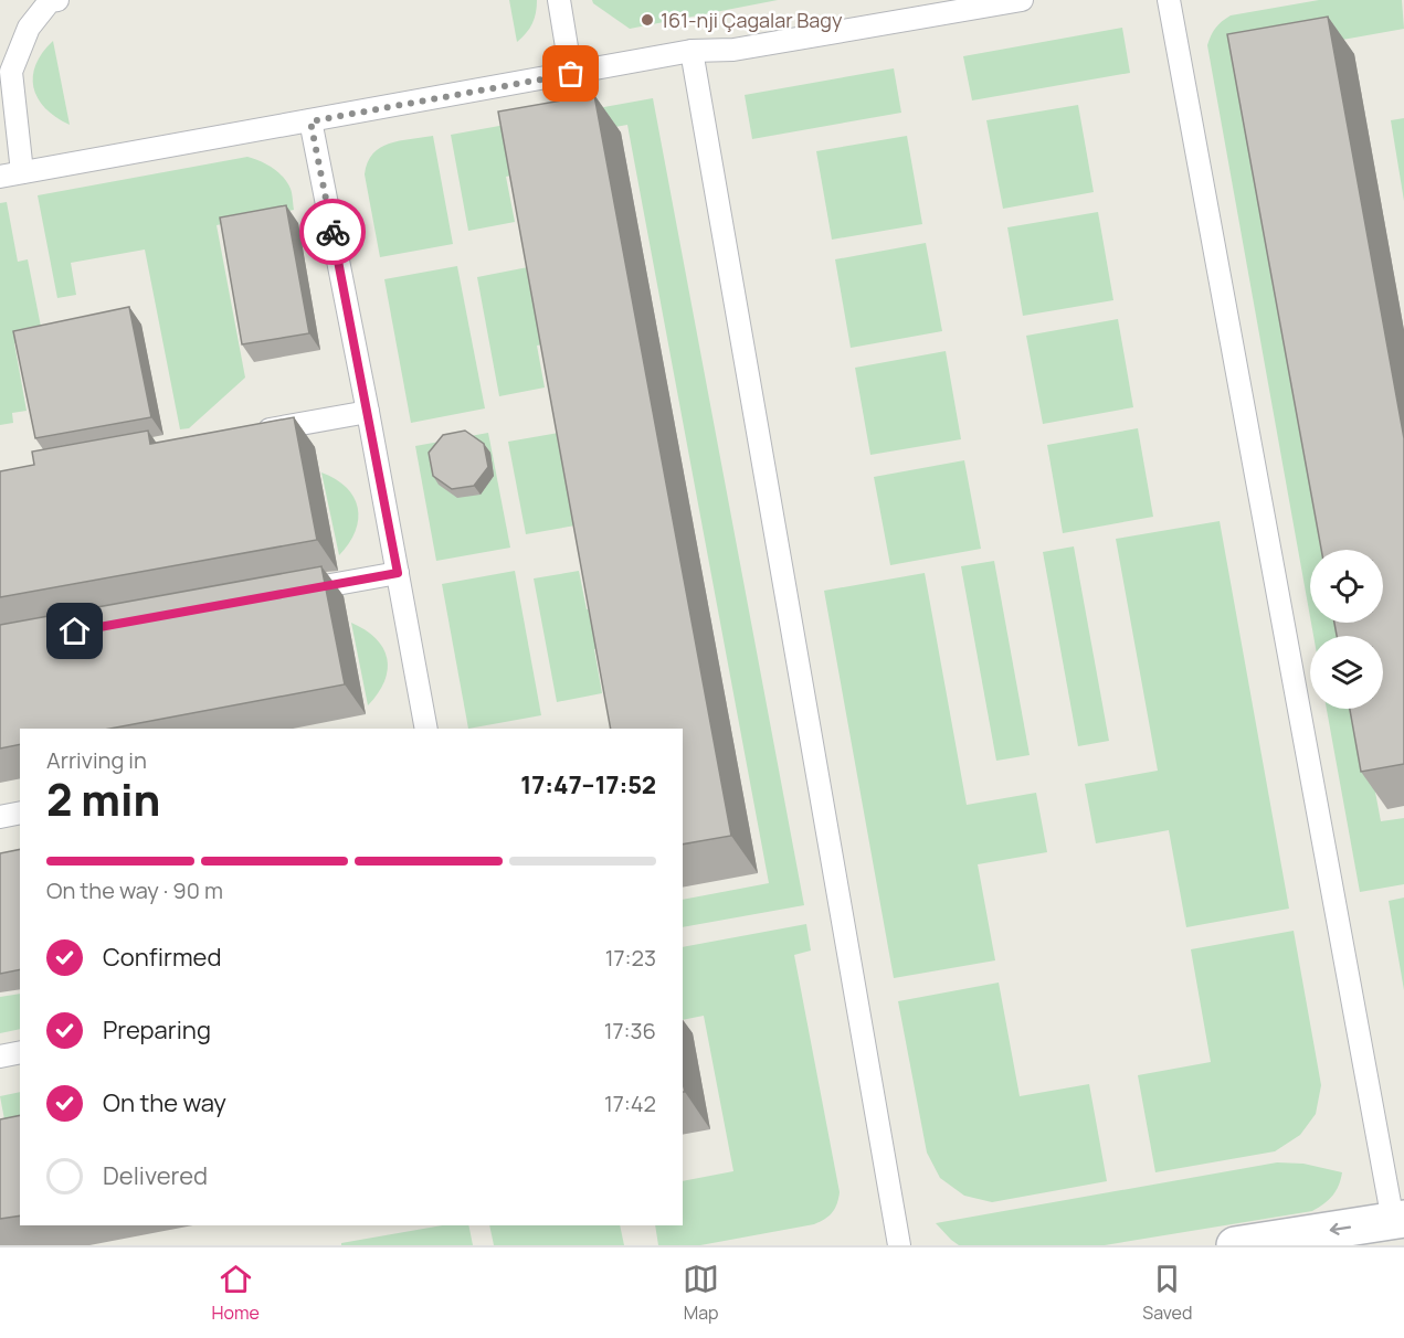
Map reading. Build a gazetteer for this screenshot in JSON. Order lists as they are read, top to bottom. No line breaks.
{"places":["161-nji Çagalar Bagy"],"page":{"heading":["2 min","Arriving in","17:47–17:52"],"bar":"On the way · 90 m","list":[["Confirmed","17:23"],["Preparing","17:36"],["On the way","17:42"],"Delivered"],"tabs":["Home","Map","Saved"]}}
